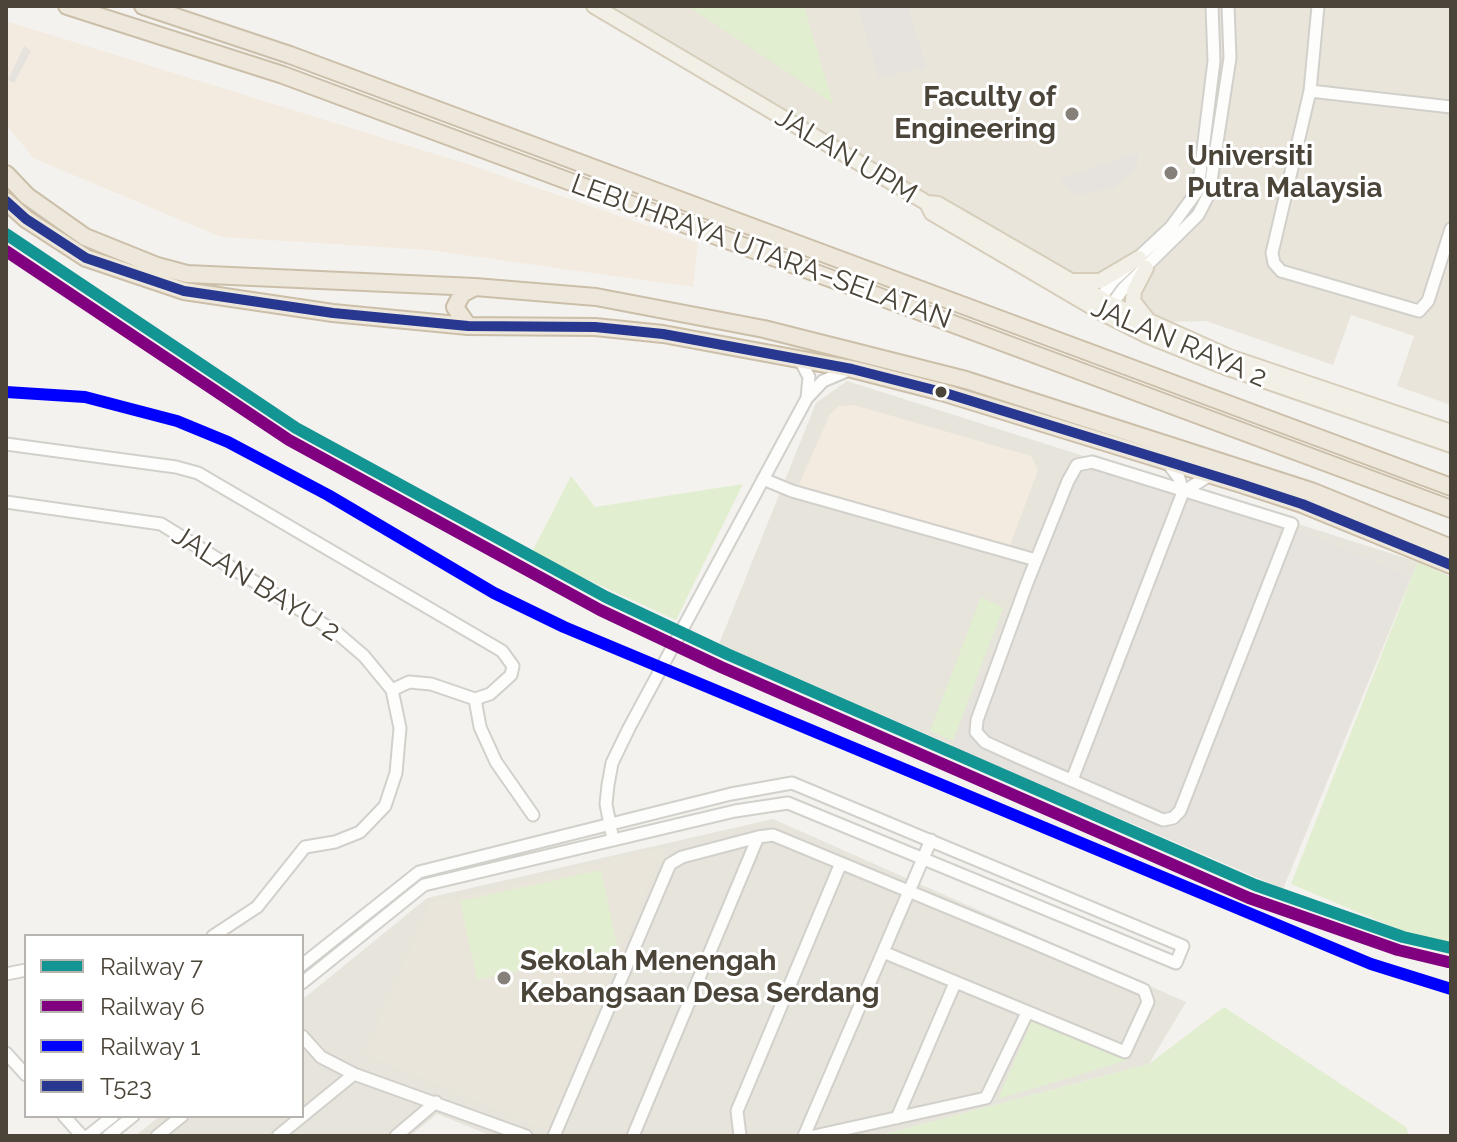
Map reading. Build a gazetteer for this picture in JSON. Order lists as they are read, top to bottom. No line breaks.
{"streets":{"highway":["LEBUHRAYA UTARA–SELATAN"],"main road":["JALAN UPM","JALAN RAYA 2"],"street":["JALAN BAYU 2"]},"crossings":[["JALAN UPM","JALAN RAYA 2"]],"places":["Faculty of Engineering","Universiti Putra Malaysia","Sekolah Menengah Kebangsaan Desa Serdang"],"lines":["transit line T523","rail line 7","rail line 6","rail line 1"],"legend":["Railway 7","Railway 6","Railway 1","T523"]}
